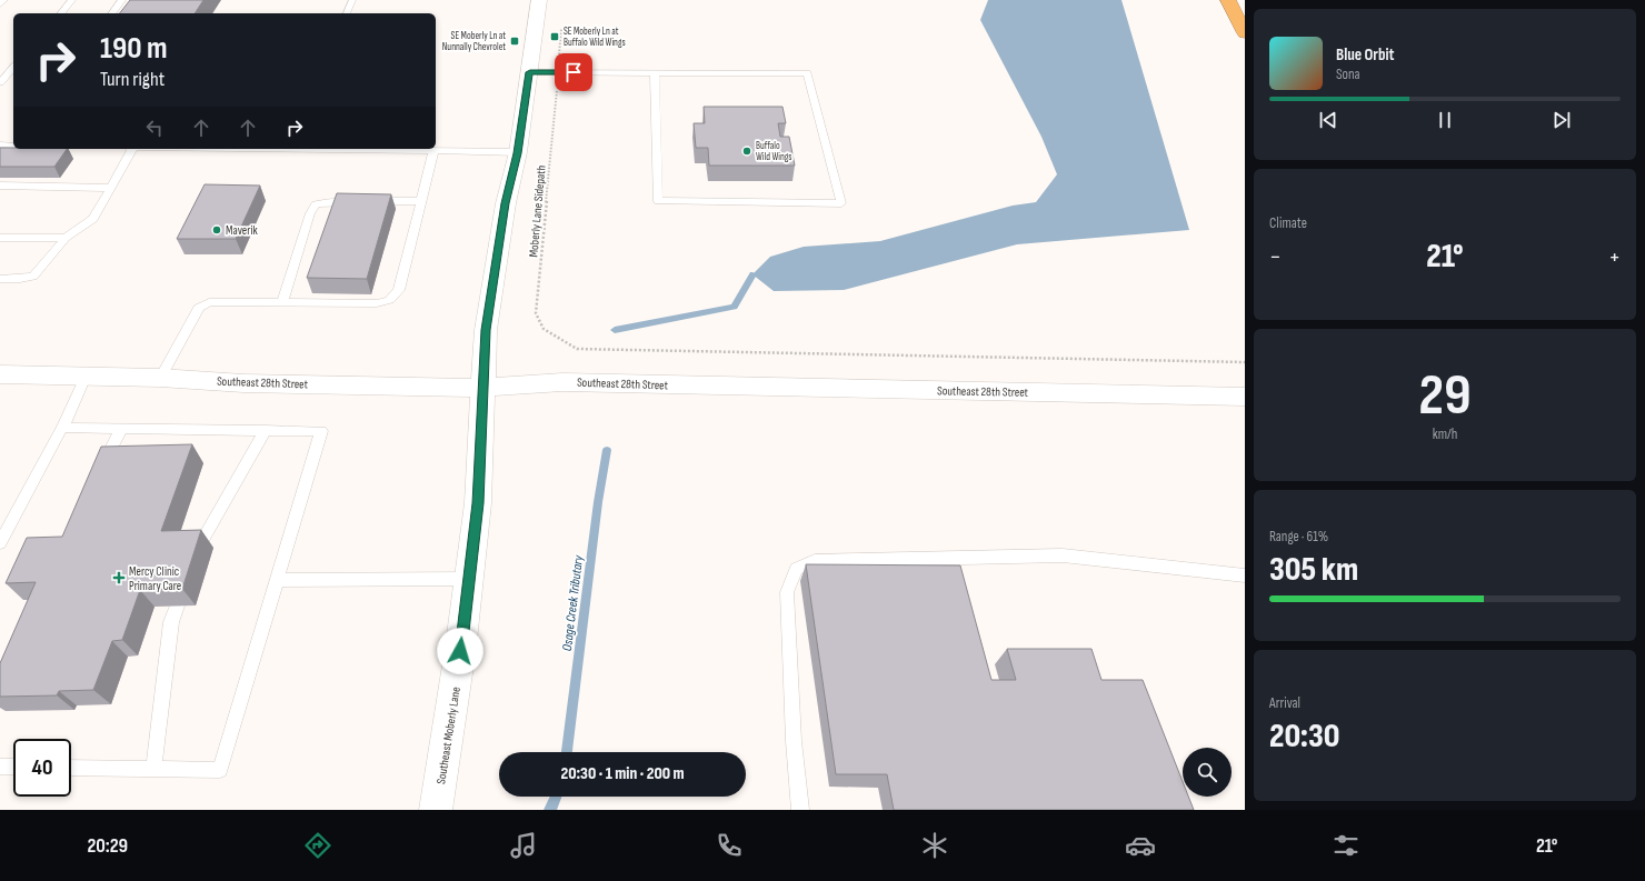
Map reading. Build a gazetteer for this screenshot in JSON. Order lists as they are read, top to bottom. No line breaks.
{"streets":{"main road":["Southeast 28th Street","Southeast Moberly Lane"],"path":["Moberly Lane Sidepath"]},"crossings":[["Southeast 28th Street","Southeast Moberly Lane"]],"water":["Osage Creek Tributary"],"places":{"transit":["SE Moberly Ln at Buffalo Wild Wings","SE Moberly Ln at Nunnally Chevrolet"],"other":["Buffalo Wild Wings","Maverik"],"health":["Mercy Clinic Primary Care"]},"page":{"turn":["190 m","Turn right"],"song":["Blue Orbit","Sona"],"tile":["Climate",["29","km/h"],["Range · 61%","305 km"],["Arrival","20:30"]],"heat":["−","21°","+"],"limit":"40","trip":"20:30 · 1 min · 200 m","tabs":["20:29","21°"]}}
